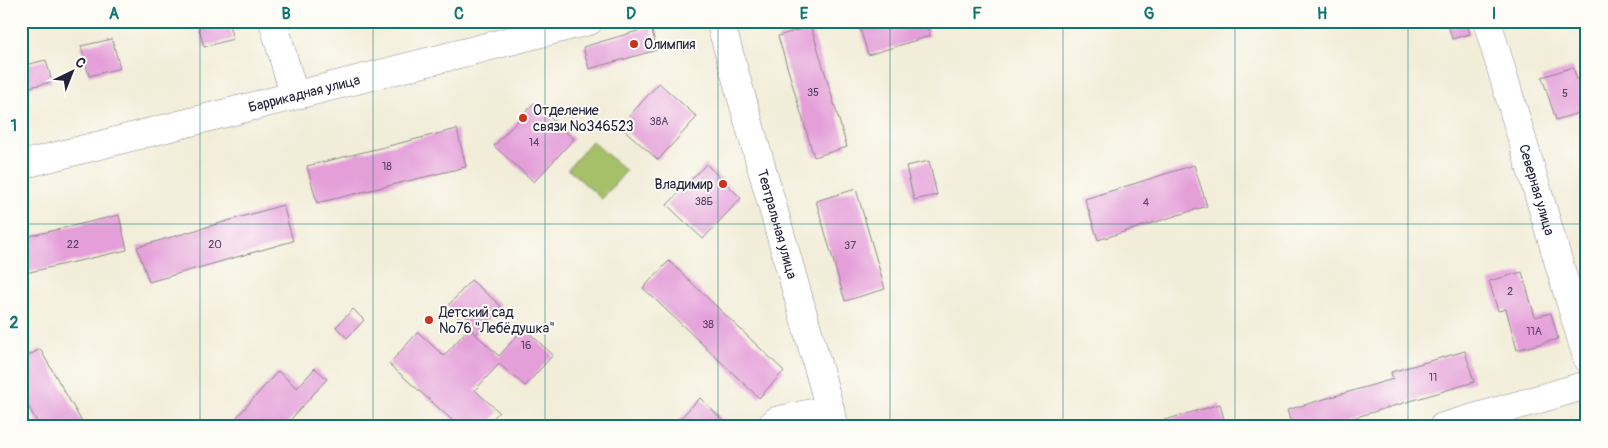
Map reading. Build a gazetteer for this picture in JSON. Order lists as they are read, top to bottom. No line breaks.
{"streets":{"main road":["Баррикадная улица","Северная улица","Театральная улица"]},"places":["Олимпия","Отделение связи №346523","Владимир","Детский сад №76 \"Лебёдушка\""],"house_numbers":["35","5","38А","14","18","38Б","4","22","20","37","2","38","11А","16","11"],"north":"top right","grid":{"columns":["A","B","C","D","E","F","G","H","I"],"rows":["1","2"]}}
